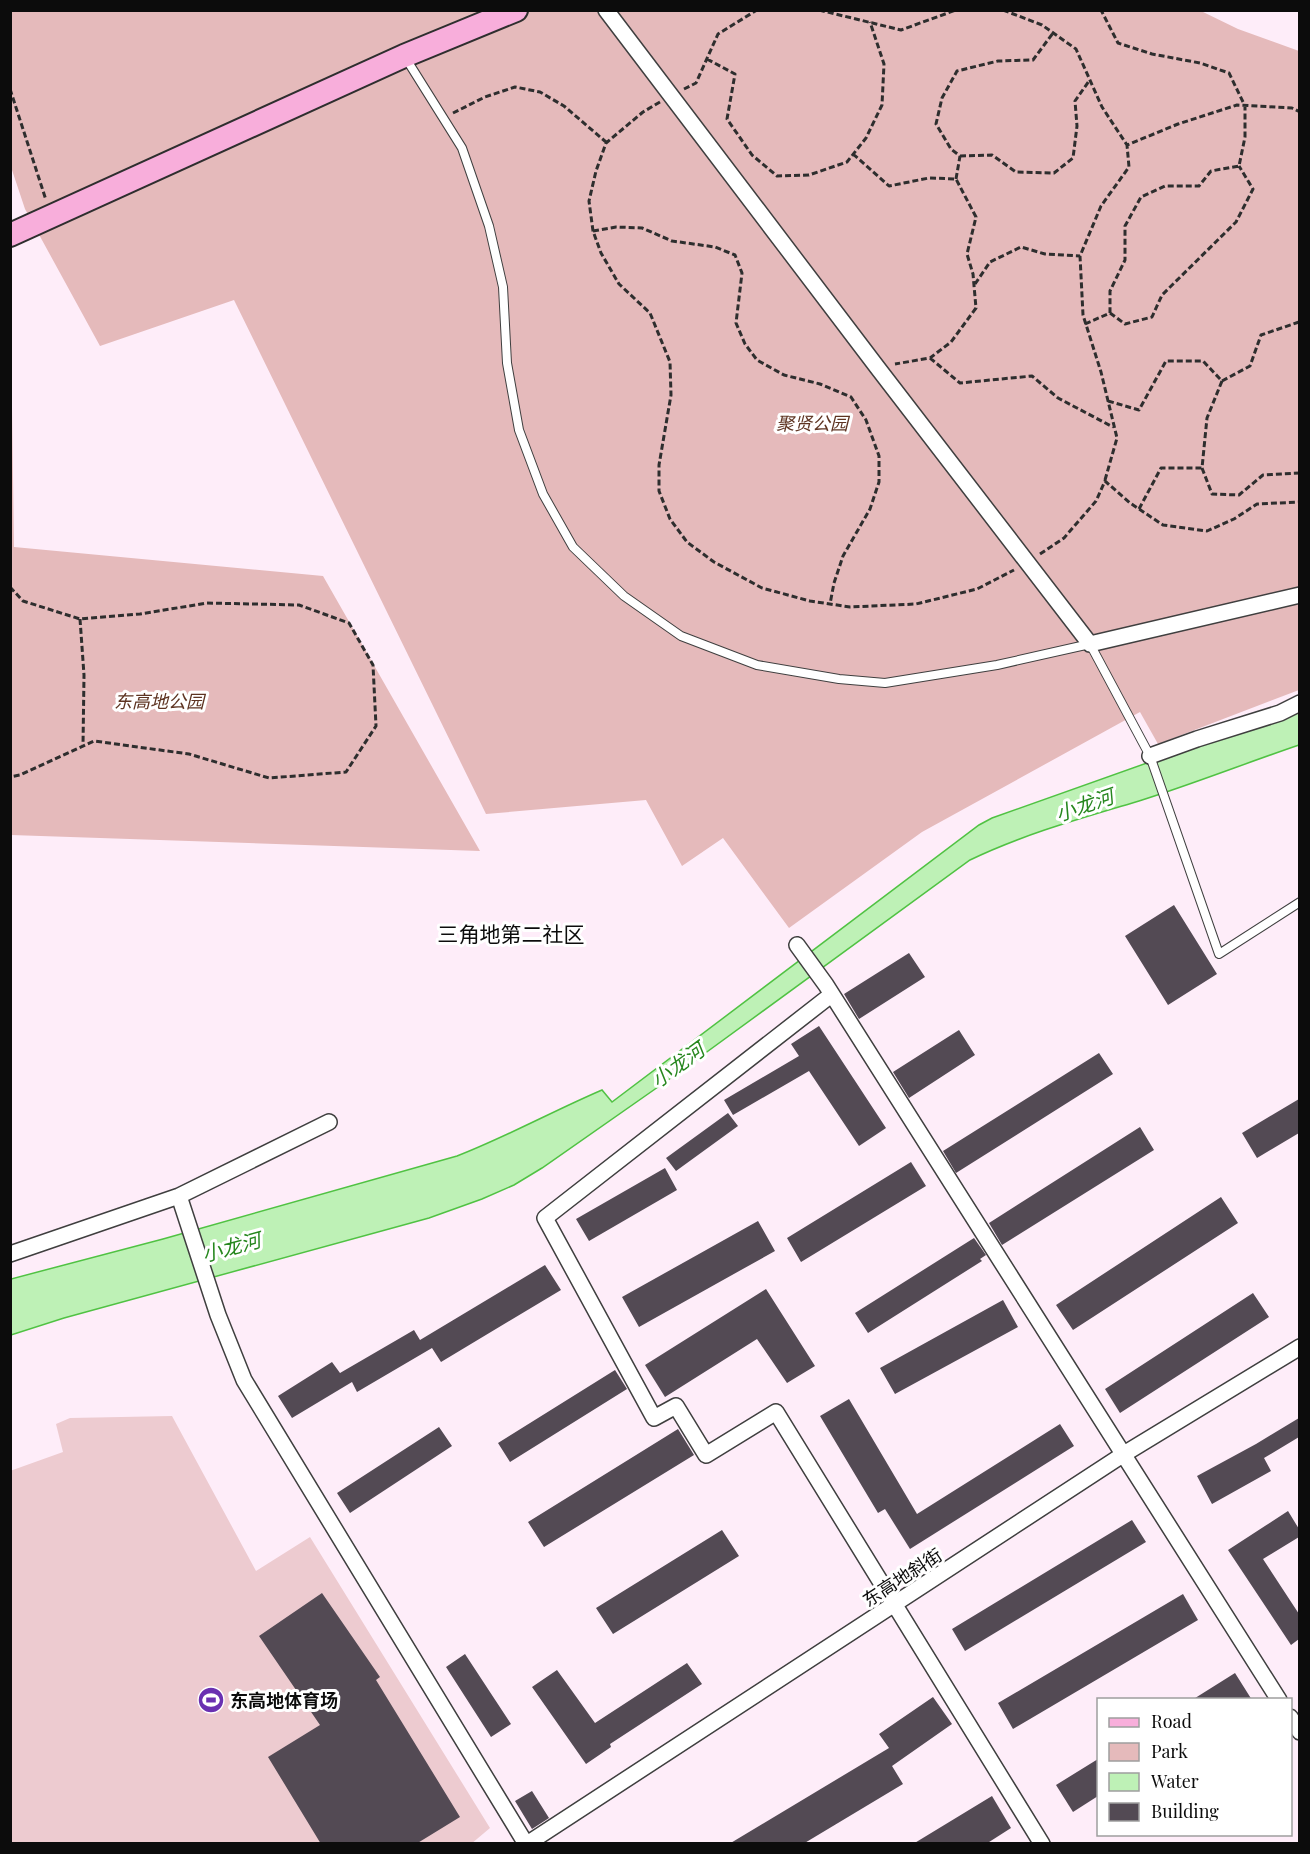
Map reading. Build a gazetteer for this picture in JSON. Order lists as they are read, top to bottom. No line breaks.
{"streets":{"street":["东高地斜街"]},"districts":["三角地第二社区"],"water":["小龙河"],"parks":["聚贤公园","东高地公园"],"places":{"sports":["东高地体育场"]},"legend":["Road","Park","Water","Building"]}
